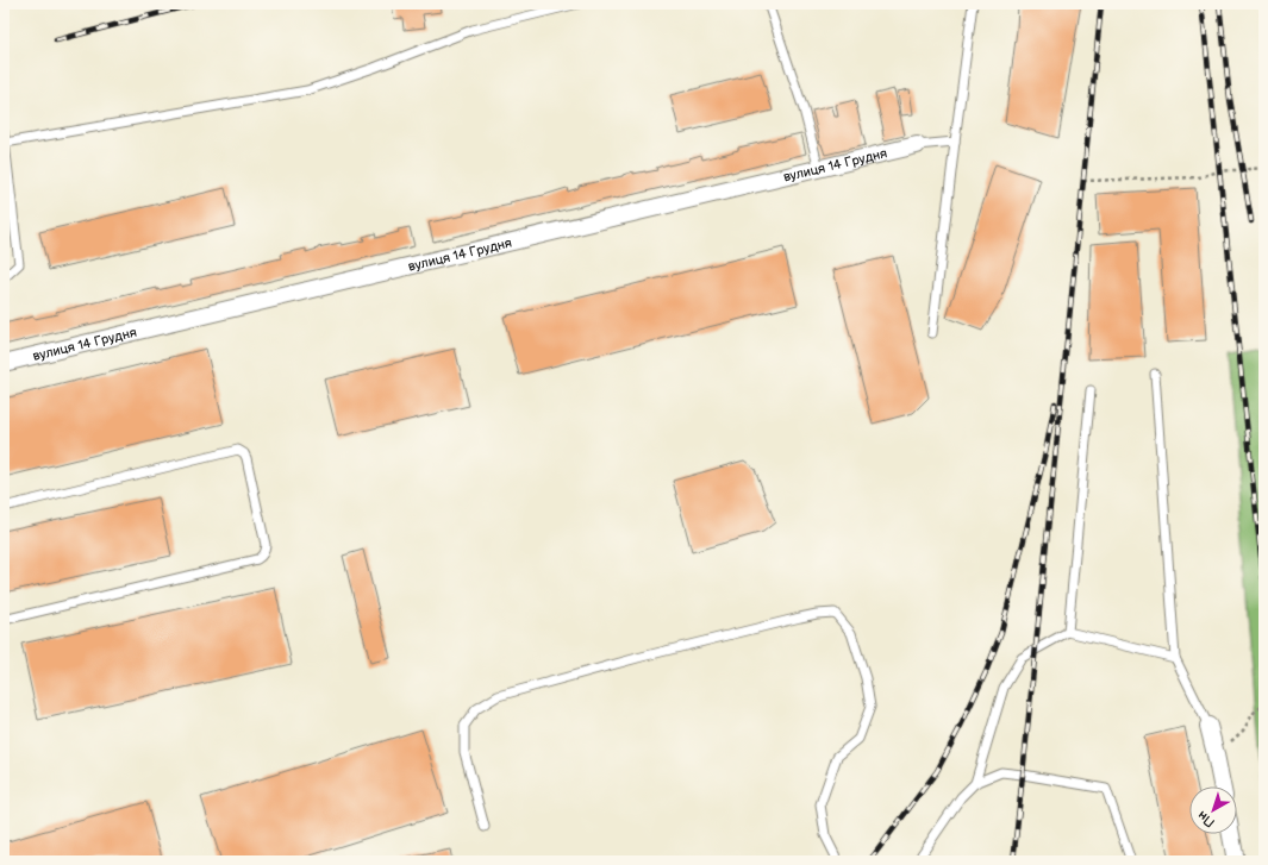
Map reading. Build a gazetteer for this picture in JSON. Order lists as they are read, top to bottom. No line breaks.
{"streets":{"street":["вулиця 14 Грудня"]},"north":"bottom left"}
